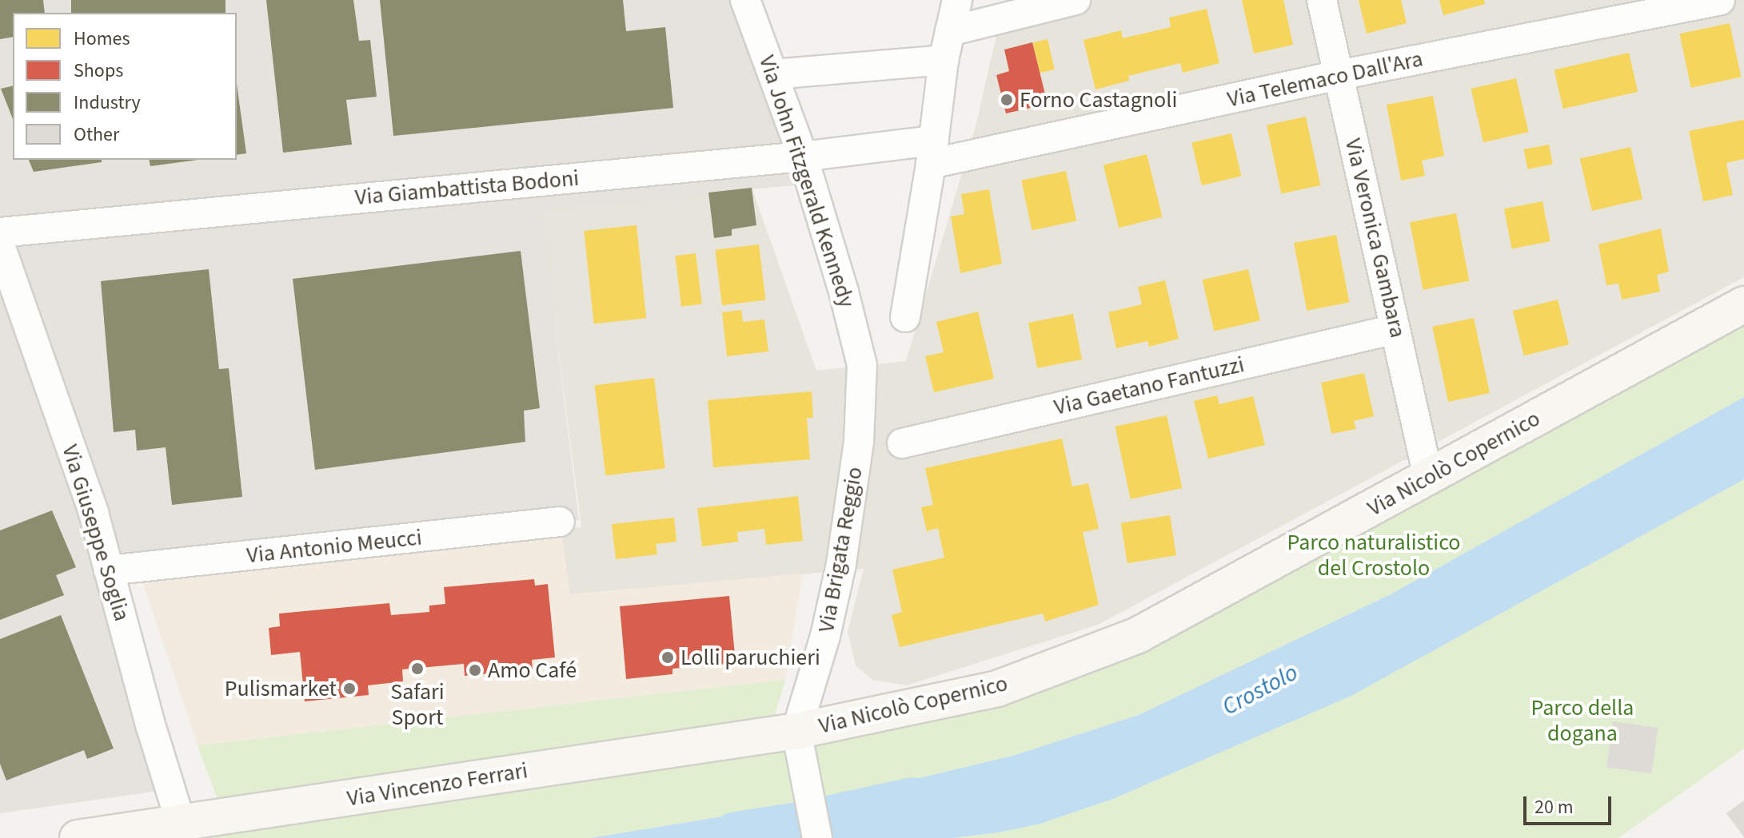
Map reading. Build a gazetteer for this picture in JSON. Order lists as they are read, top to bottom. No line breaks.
{"streets":{"street":["Via Telemaco Dall'Ara","Via John Fitzgerald Kennedy","Via Giambattista Bodoni","Via Veronica Gambara","Via Gaetano Fantuzzi","Via Nicolò Copernico","Via Giuseppe Soglia","Via Antonio Meucci","Via Brigata Reggio","Via Vincenzo Ferrari"]},"crossings":[["Via Telemaco Dall'Ara","Via Giambattista Bodoni"],["Via Telemaco Dall'Ara","Via Veronica Gambara"],["Via John Fitzgerald Kennedy","Via Giambattista Bodoni"],["Via John Fitzgerald Kennedy","Via Brigata Reggio"],["Via Veronica Gambara","Via Gaetano Fantuzzi"],["Via Veronica Gambara","Via Nicolò Copernico"],["Via Nicolò Copernico","Via Brigata Reggio"],["Via Nicolò Copernico","Via Vincenzo Ferrari"],["Via Giuseppe Soglia","Via Antonio Meucci"],["Via Giuseppe Soglia","Via Vincenzo Ferrari"],["Via Brigata Reggio","Via Vincenzo Ferrari"]],"water":["Crostolo"],"parks":["Parco naturalistico del Crostolo","Parco della dogana"],"places":["Forno Castagnoli","Lolli paruchieri","Safari Sport","Amo Café","Pulismarket"],"legend":["Homes","Shops","Industry","Other"],"scale_bar":"20 m"}
